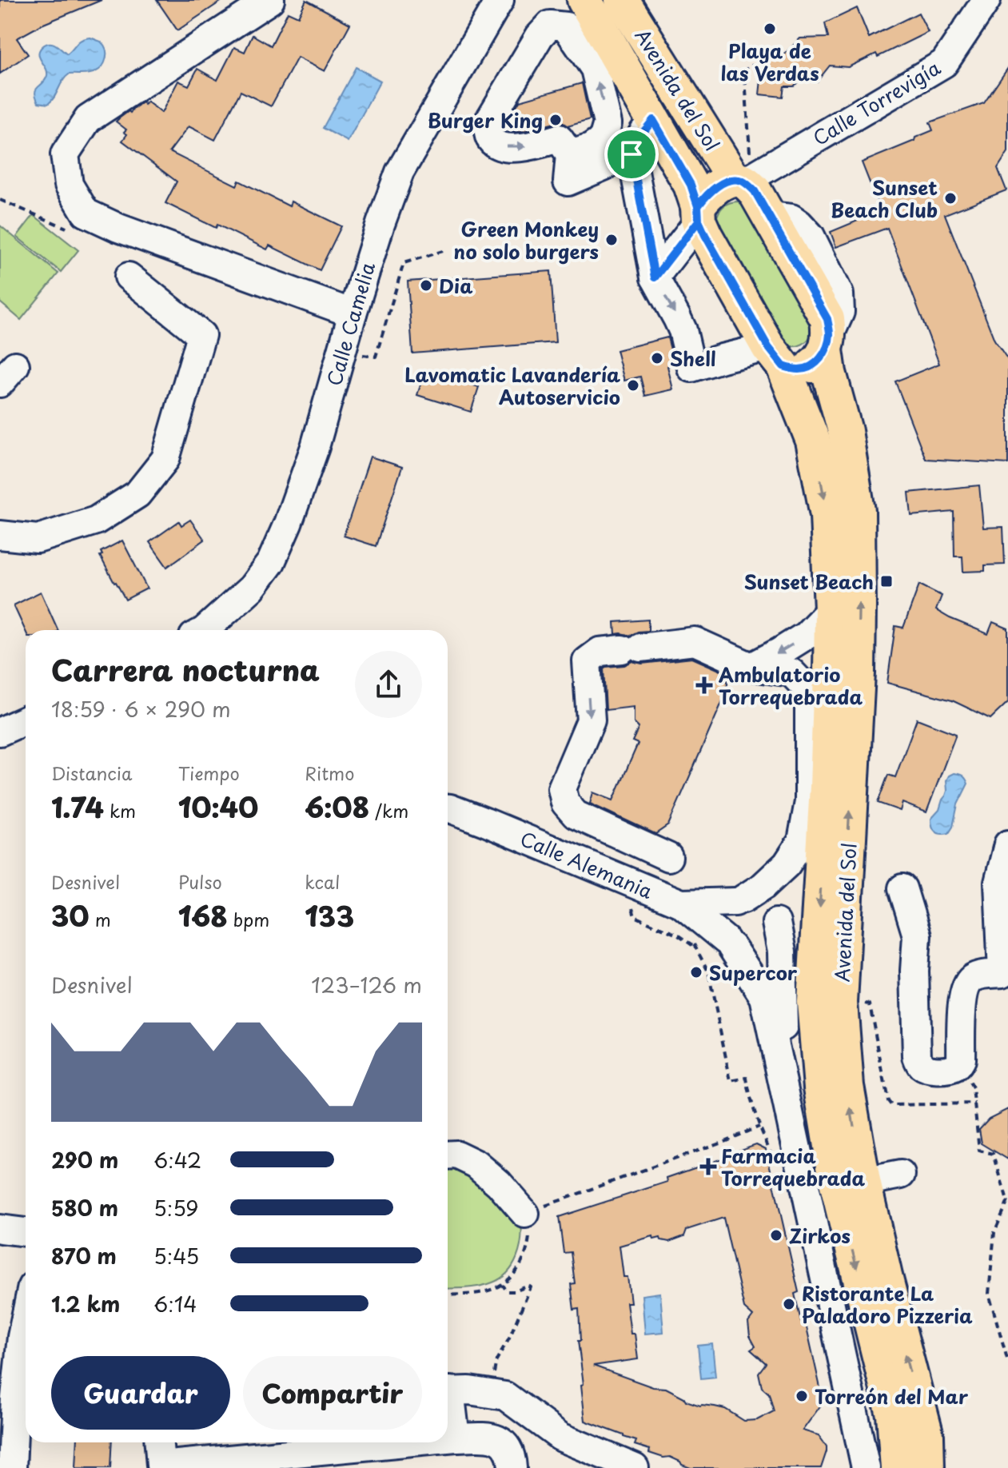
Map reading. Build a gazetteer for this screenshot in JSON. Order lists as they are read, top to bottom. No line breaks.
{"streets":{"main road":["Avenida del Sol"],"street":["Calle Torrevigía","Calle Camelia","Calle Alemania"]},"crossings":[["Avenida del Sol","Calle Torrevigía"]],"places":{"other":["Playa de las Verdas","Burger King","Sunset Beach Club","Green Monkey no solo burgers","Dia","Shell","Lavomatic Lavandería Autoservicio","Supercor","Zirkos","Ristorante La Paladoro Pizzeria","Torreón del Mar"],"transit":["Sunset Beach"],"health":["Ambulatorio Torrequebrada","Farmacia Torrequebrada"]},"page":{"heading":["Carrera nocturna","18:59 · 6 × 290 m"],"stats":[["Distancia","1.74 km"],["Tiempo","10:40"],["Ritmo","6:08 /km"],["Desnivel","30 m"],["Pulso","168 bpm"],["kcal","133"]],"chart":["Desnivel","123–126 m"],"list":[{"name":"290 m","note":"6:42"},{"name":"580 m","note":"5:59"},{"name":"870 m","note":"5:45"},{"name":"1.2 km","note":"6:14"}],"buttons":["Guardar","Compartir"]}}
